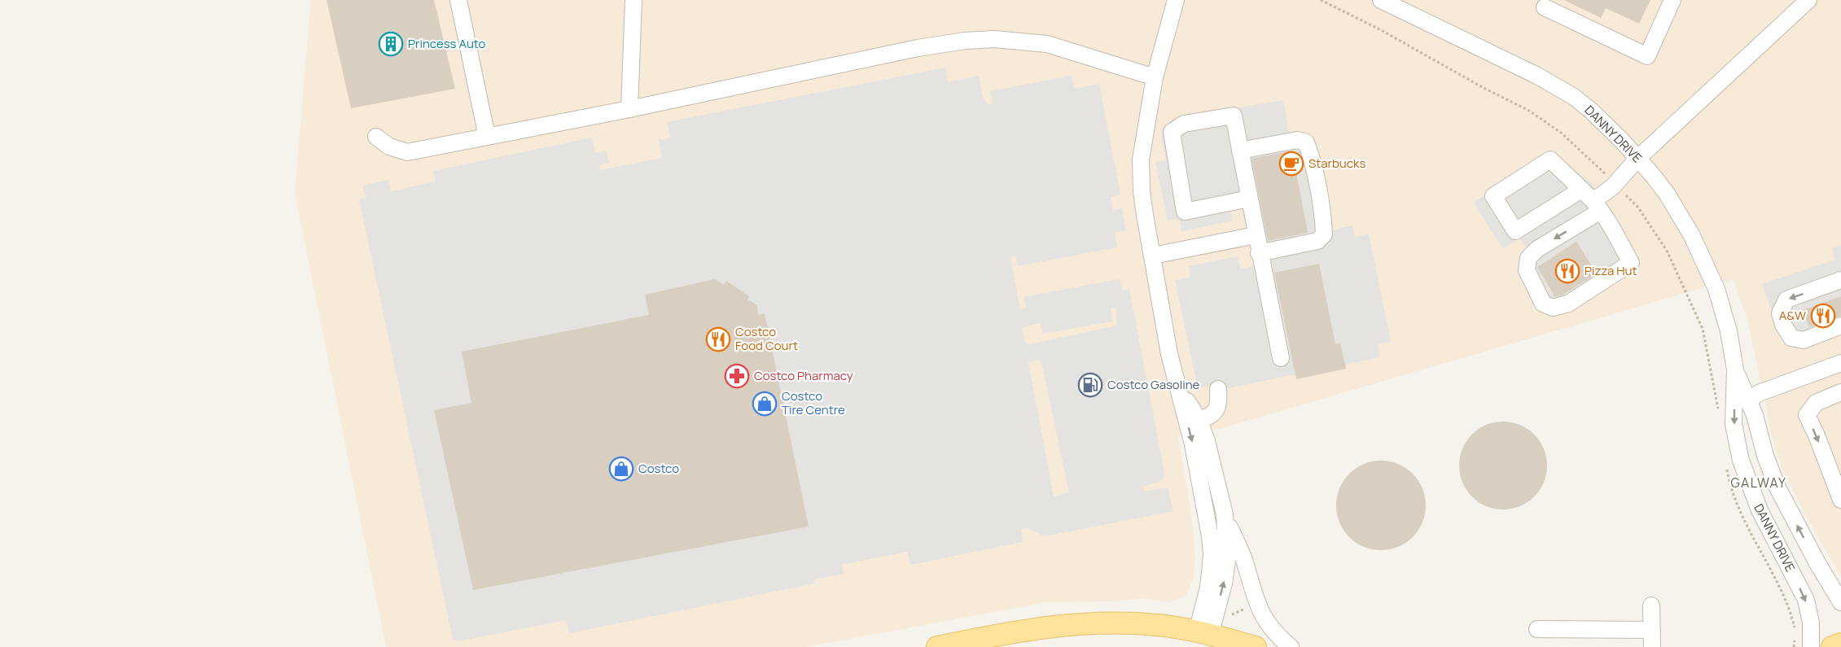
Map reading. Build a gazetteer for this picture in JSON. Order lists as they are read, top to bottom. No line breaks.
{"streets":{"street":["DANNY DRIVE"]},"districts":["GALWAY"],"places":{"building":["Princess Auto"],"cafe":["Starbucks"],"restaurant":["Pizza Hut","A&W","Costco Food Court"],"pharmacy":["Costco Pharmacy"],"fuel station":["Costco Gasoline"],"shop":["Costco Tire Centre","Costco"]}}
